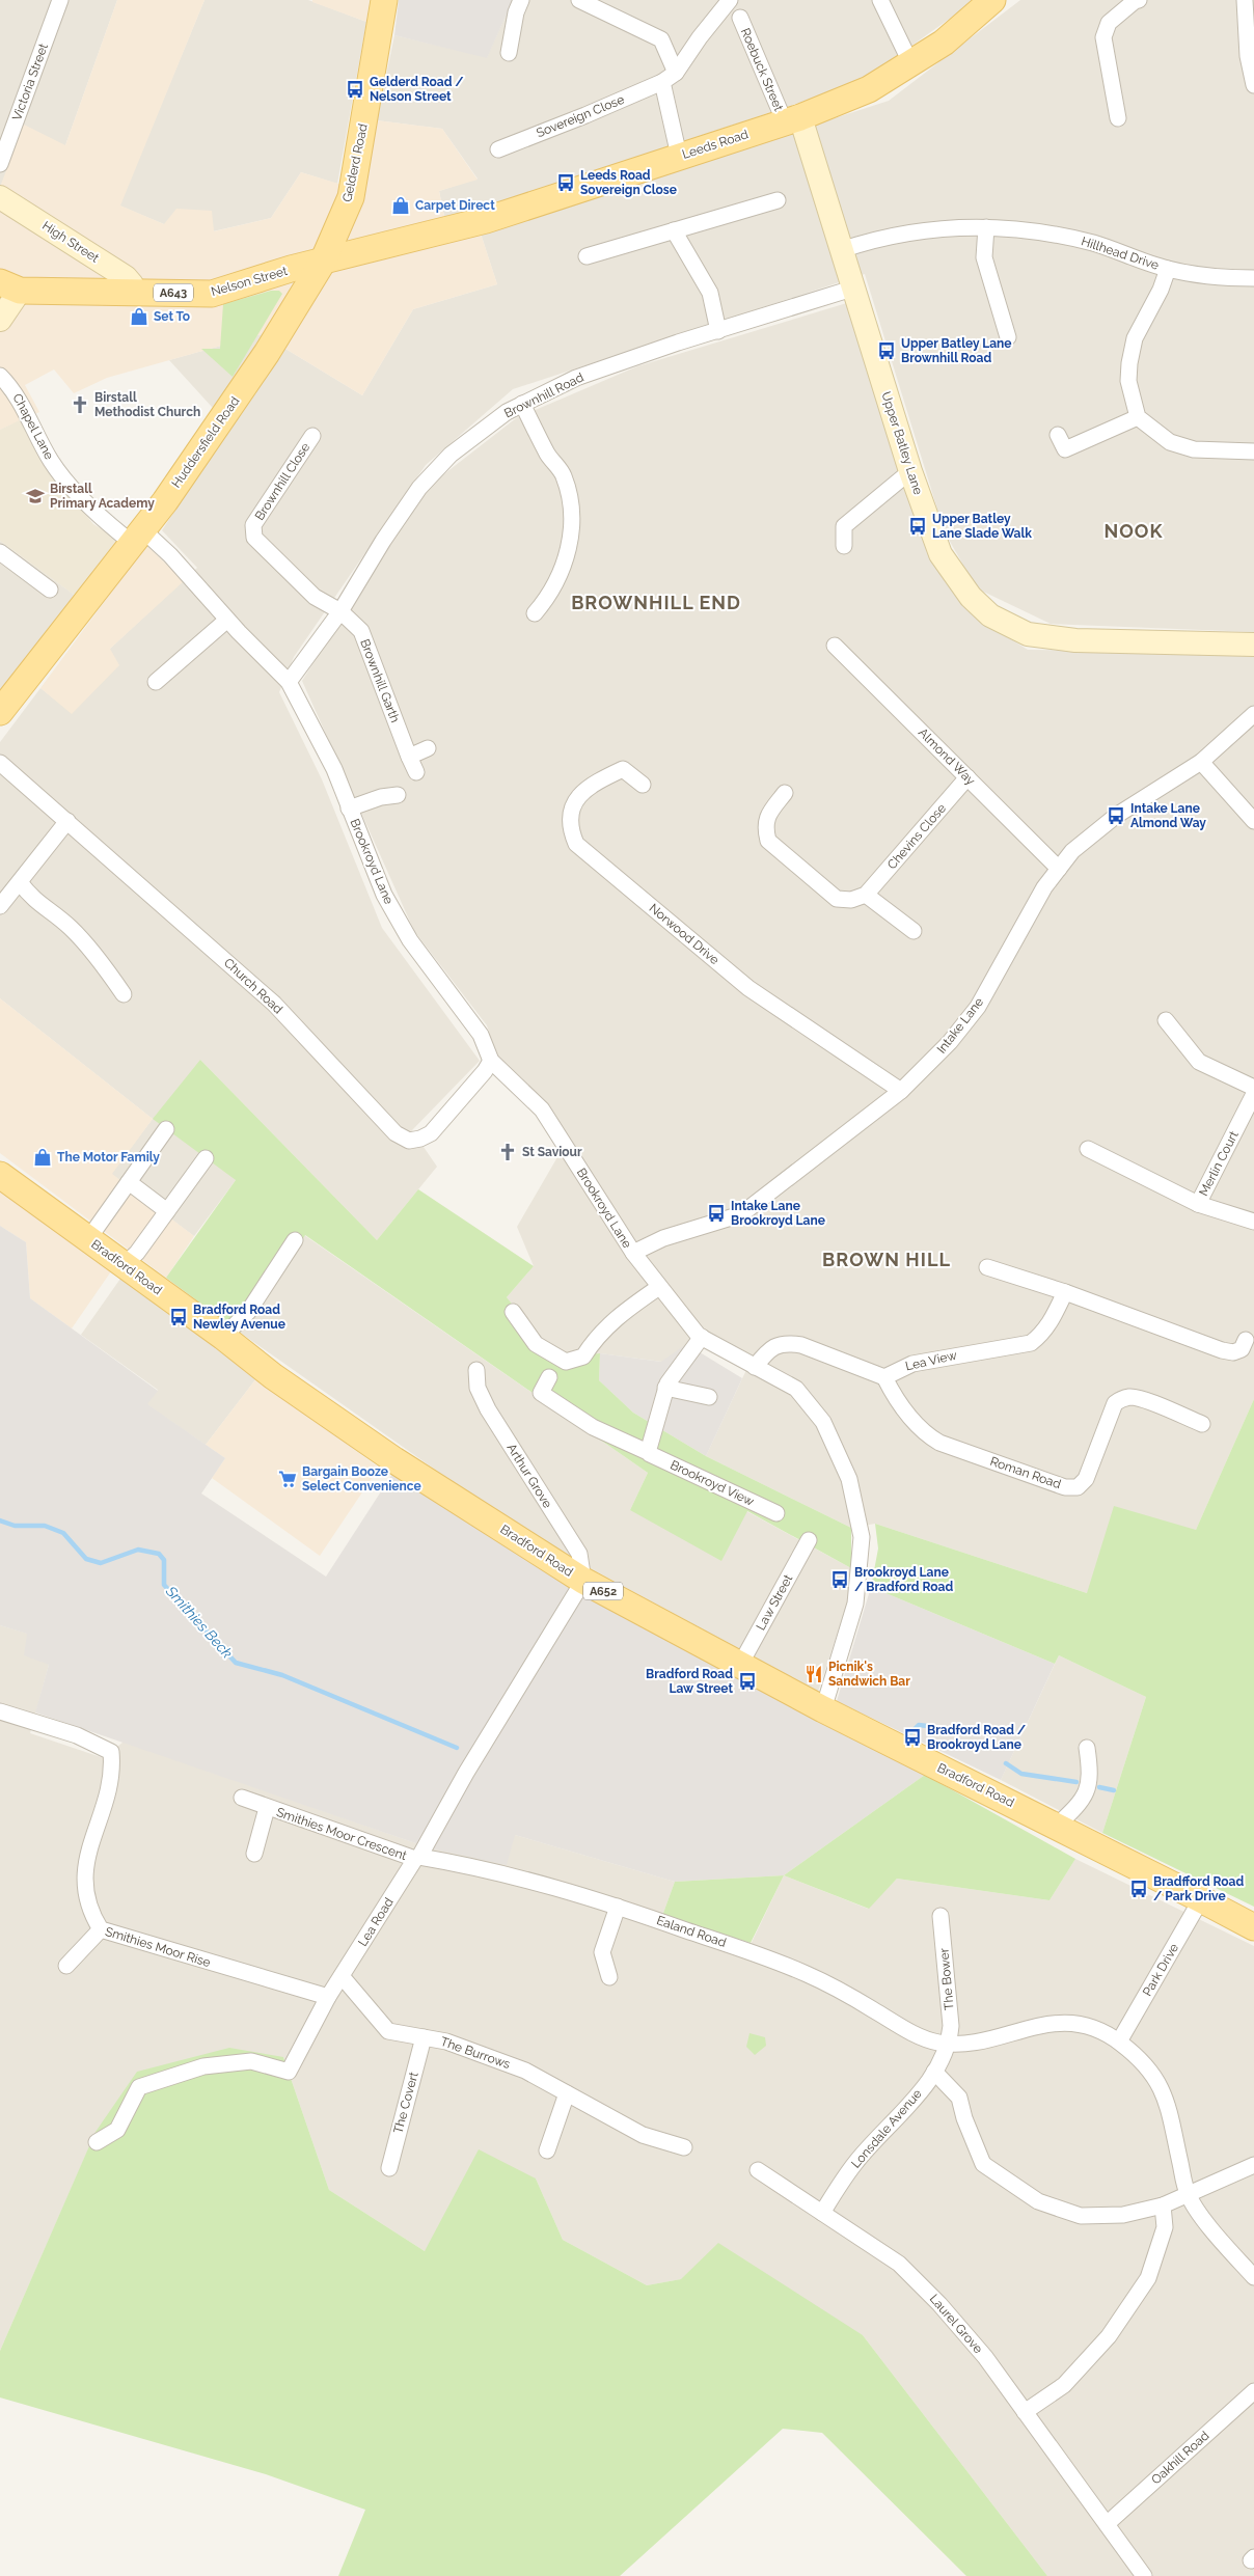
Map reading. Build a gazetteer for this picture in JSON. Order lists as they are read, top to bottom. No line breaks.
{"streets":{"main road":["Leeds Road","Gelderd Road","Nelson Street","A643","Huddersfield Road","Bradford Road","A652"],"street":["Roebuck Street","Victoria Street","Sovereign Close","High Street","Hillhead Drive","Brownhill Road","Chapel Lane","Upper Batley Lane","Brownhill Close","Brownhill Garth","Almond Way","Chevins Close","Brookroyd Lane","Norwood Drive","Church Road","Intake Lane","Merlin Court","Lea View","Roman Road","Arthur Grove","Brookroyd View","Law Street","Smithies Moor Crescent","Lea Road","Ealand Road","Smithies Moor Rise","Park Drive","The Bower","The Burrows","The Covert","Lonsdale Avenue","Laurel Grove","Oakhill Road"]},"crossings":[["Roebuck Street","Leeds Road"],["Roebuck Street","Upper Batley Lane"],["Leeds Road","Gelderd Road"],["Leeds Road","Nelson Street"],["Leeds Road","Huddersfield Road"],["Leeds Road","Upper Batley Lane"],["Gelderd Road","Nelson Street"],["Gelderd Road","Huddersfield Road"],["High Street","Nelson Street"],["Hillhead Drive","Upper Batley Lane"],["Nelson Street","Huddersfield Road"],["Brownhill Road","Upper Batley Lane"],["Brownhill Road","Brownhill Close"],["Brownhill Road","Brownhill Garth"],["Brownhill Road","Brookroyd Lane"],["Chapel Lane","Huddersfield Road"],["Chapel Lane","Brookroyd Lane"],["Huddersfield Road","Brookroyd Lane"],["Brownhill Close","Brownhill Garth"],["Almond Way","Chevins Close"],["Almond Way","Intake Lane"],["Brookroyd Lane","Church Road"],["Brookroyd Lane","Intake Lane"],["Brookroyd Lane","Bradford Road"],["Norwood Drive","Intake Lane"],["Bradford Road","Arthur Grove"],["Bradford Road","Law Street"],["Bradford Road","Lea Road"],["Bradford Road","Park Drive"],["Lea View","Roman Road"],["Arthur Grove","Lea Road"],["Smithies Moor Crescent","Lea Road"],["Smithies Moor Crescent","Ealand Road"],["Lea Road","Ealand Road"],["Lea Road","Smithies Moor Rise"],["Lea Road","The Burrows"],["Ealand Road","Park Drive"],["Ealand Road","The Bower"],["Ealand Road","Lonsdale Avenue"],["The Bower","Lonsdale Avenue"],["The Burrows","The Covert"],["Lonsdale Avenue","Laurel Grove"],["Laurel Grove","Oakhill Road"]],"districts":["NOOK","BROWNHILL END","BROWN HILL"],"water":["Smithies Beck"],"places":{"bus stop":["Gelderd Road / Nelson Street","Leeds Road Sovereign Close","Upper Batley Lane Brownhill Road","Upper Batley Lane Slade Walk","Intake Lane Almond Way","Intake Lane Brookroyd Lane","Bradford Road Newley Avenue","Brookroyd Lane / Bradford Road","Bradford Road Law Street","Bradford Road / Brookroyd Lane","Bradfford Road / Park Drive"],"shop":["Carpet Direct","Set To","The Motor Family"],"church":["Birstall Methodist Church","St Saviour"],"school or university":["Birstall Primary Academy"],"supermarket":["Bargain Booze Select Convenience"],"restaurant":["Picnik's Sandwich Bar"]}}
